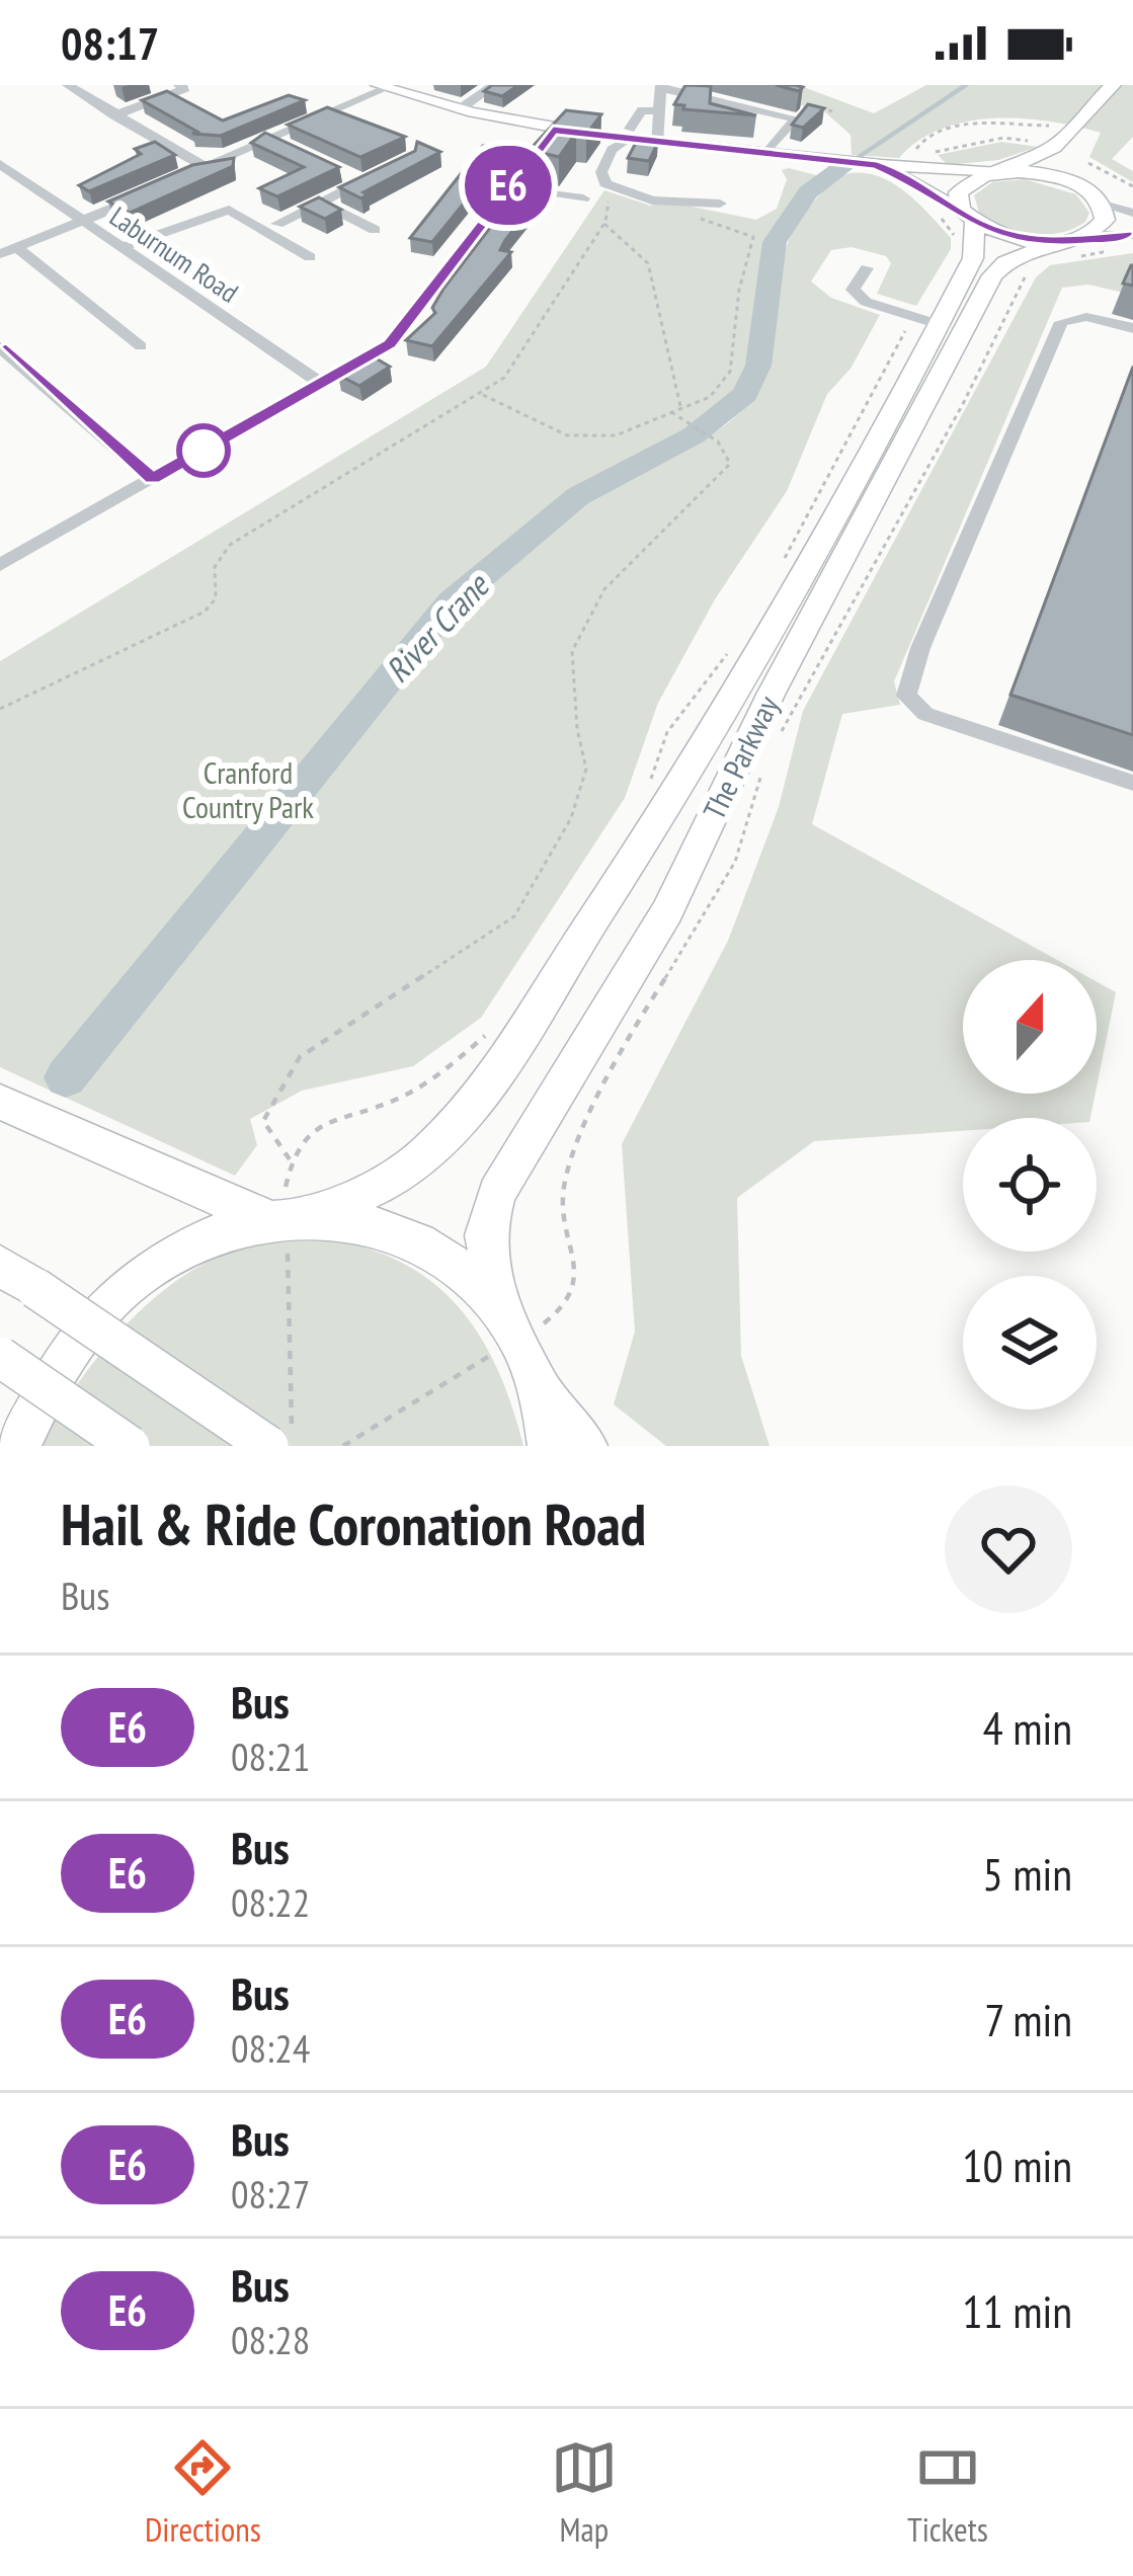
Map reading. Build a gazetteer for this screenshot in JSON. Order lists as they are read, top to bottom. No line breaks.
{"streets":{"highway":["The Parkway"],"street":["Laburnum Road"]},"water":["River Crane"],"parks":["Cranford Country Park"],"lines":["bus line E6"],"north":"top","page":{"status":"08:17","on_map":"E6","heading":["Hail & Ride Coronation Road","Bus"],"list":[{"mark":"E6","name":"Bus","note":"08:21","value":"4 min"},{"mark":"E6","name":"Bus","note":"08:22","value":"5 min"},{"mark":"E6","name":"Bus","note":"08:24","value":"7 min"},{"mark":"E6","name":"Bus","note":"08:27","value":"10 min"},{"mark":"E6","name":"Bus","note":"08:28","value":"11 min"}],"tabs":["Directions","Map","Tickets"]}}
